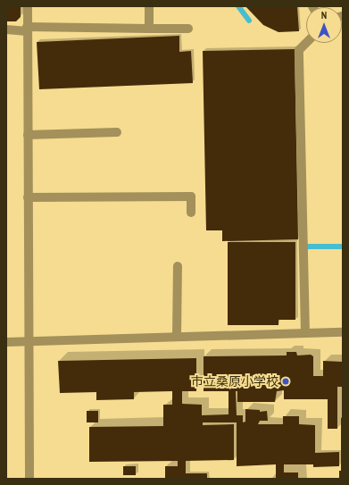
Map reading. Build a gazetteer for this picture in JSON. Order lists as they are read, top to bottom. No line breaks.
{"places":["市立桑原小学校"],"north":"top"}
